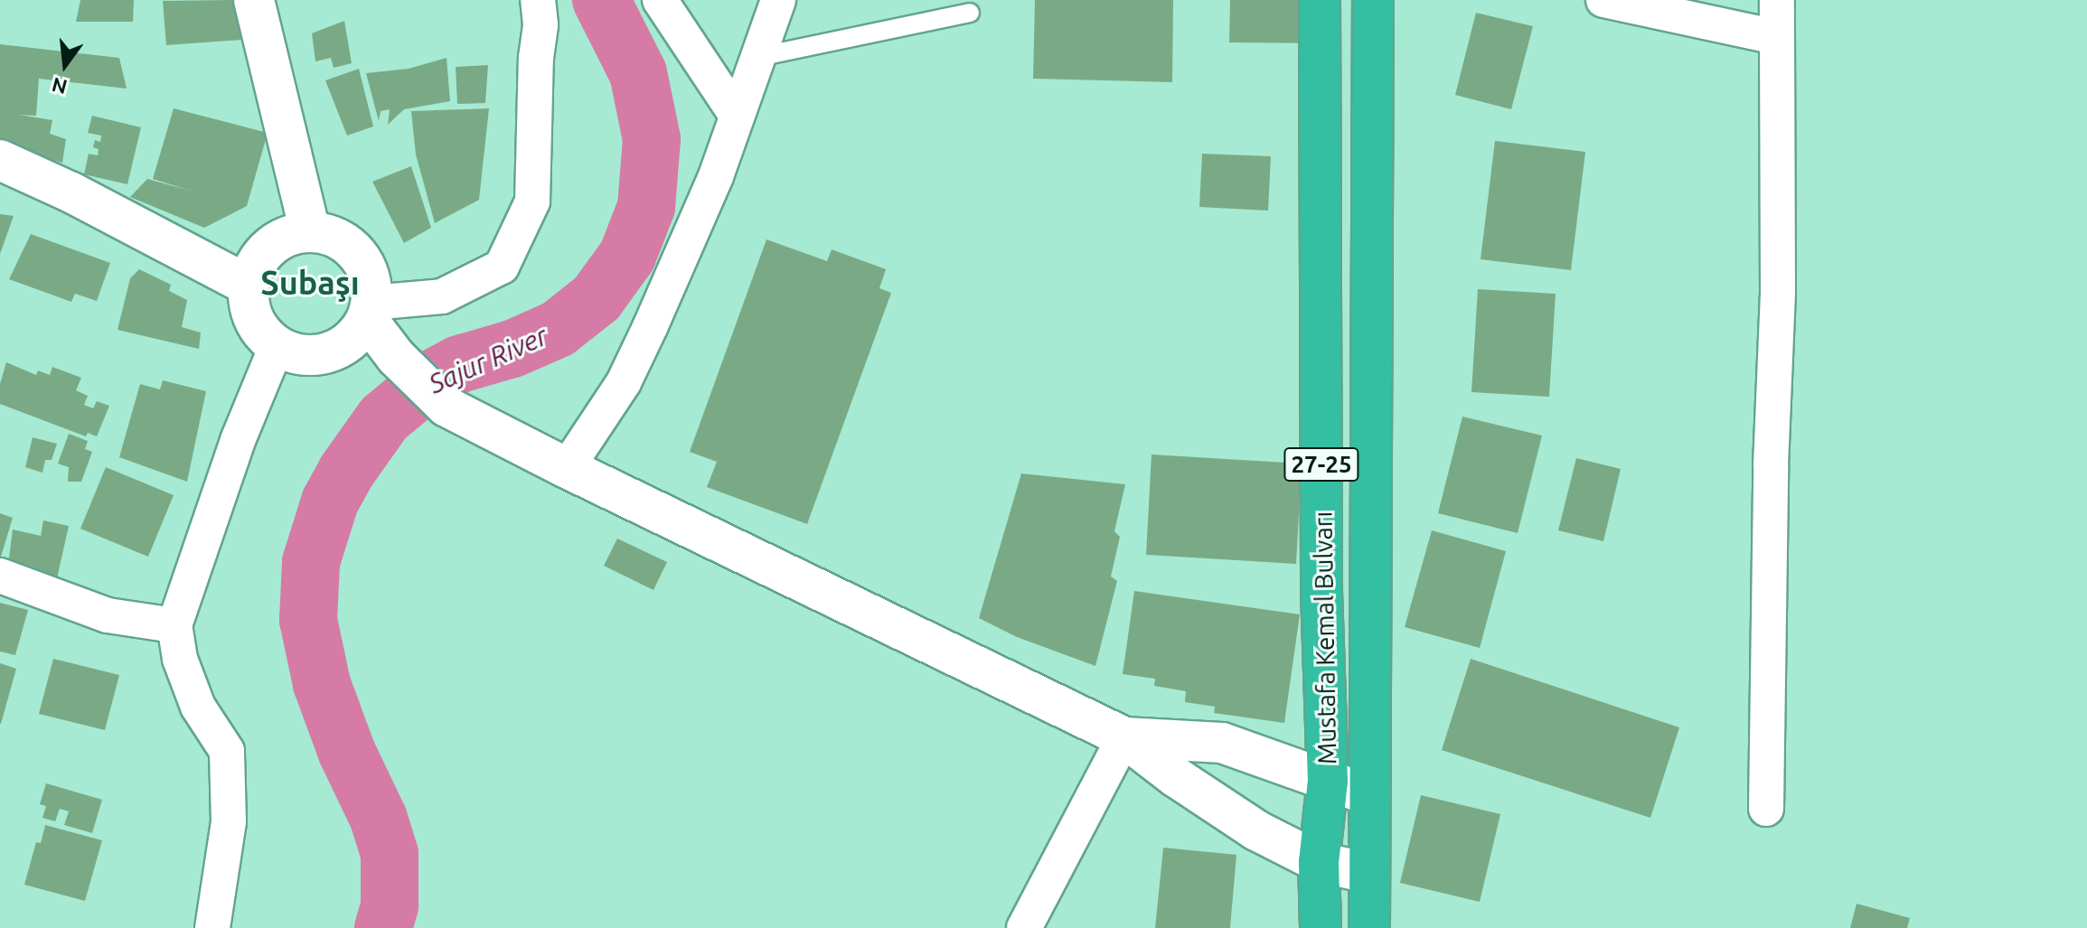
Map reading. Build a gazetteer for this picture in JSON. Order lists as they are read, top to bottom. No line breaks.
{"streets":{"highway":["27-25","Mustafa Kemal Bulvarı"]},"districts":["Subaşı"],"water":["Sajur River"],"north":"bottom"}
